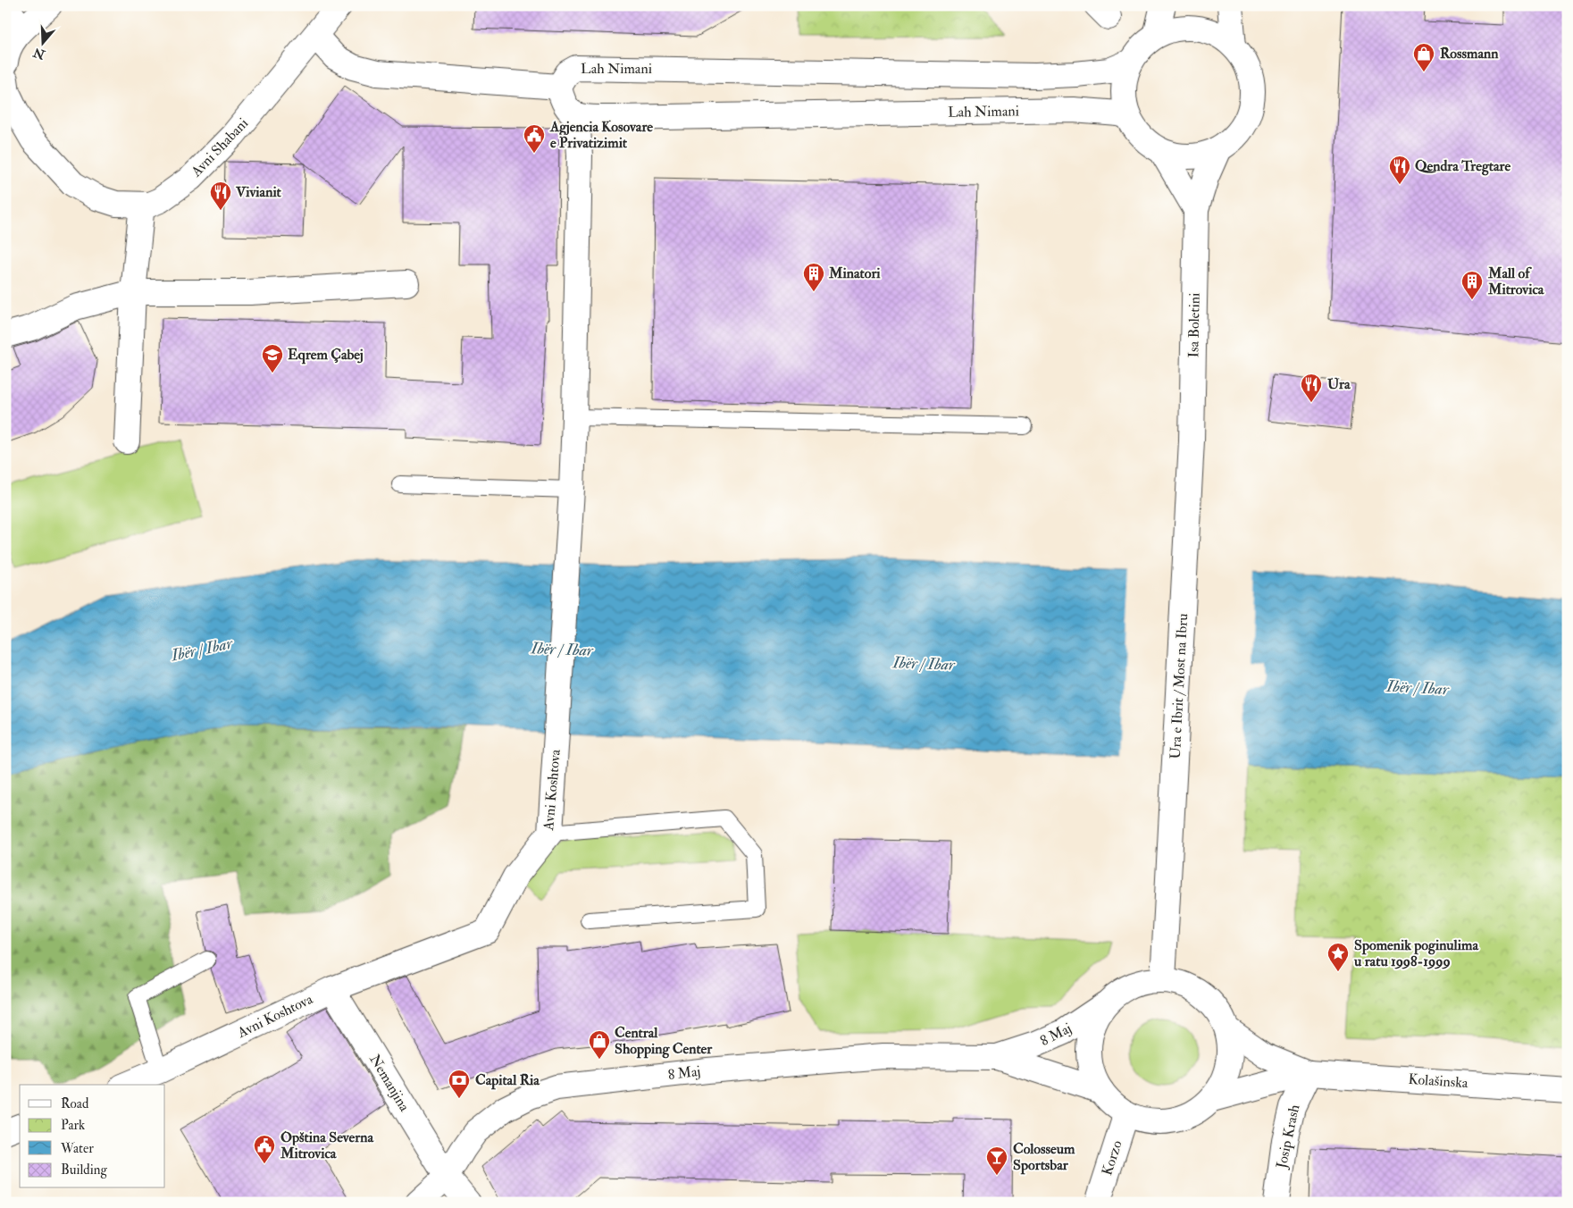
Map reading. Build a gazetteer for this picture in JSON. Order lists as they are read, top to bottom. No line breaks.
{"streets":{"street":["Lah Nimani","Avni Shabani","Isa Boletini","Ura e Ibrit / Most na Ibru","Avni Koshtova","8 Maj","Kolašinska","Nemanjina","Josip Krash","Korzo"]},"crossings":[["Lah Nimani","Isa Boletini"],["Lah Nimani","Avni Koshtova"],["Isa Boletini","Ura e Ibrit / Most na Ibru"],["Ura e Ibrit / Most na Ibru","8 Maj"],["Ura e Ibrit / Most na Ibru","Kolašinska"],["Ura e Ibrit / Most na Ibru","Korzo"],["Avni Koshtova","Nemanjina"],["8 Maj","Kolašinska"],["8 Maj","Nemanjina"],["8 Maj","Korzo"],["Kolašinska","Josip Krash"],["Kolašinska","Korzo"]],"water":["Ibër / Ibar"],"places":{"shop":["Rossmann","Central Shopping Center"],"public building":["Agjencia Kosovare e Privatizimit","Opština Severna Mitrovica"],"restaurant":["Qendra Tregtare","Vivianit","Ura"],"building":["Minatori","Mall of Mitrovica"],"school or university":["Eqrem Çabej"],"place":["Spomenik poginulima u ratu 1998-1999"],"bank":["Capital Ria"],"bar":["Colosseum Sportsbar"]},"legend":["Road","Park","Water","Building"],"north":"bottom"}
